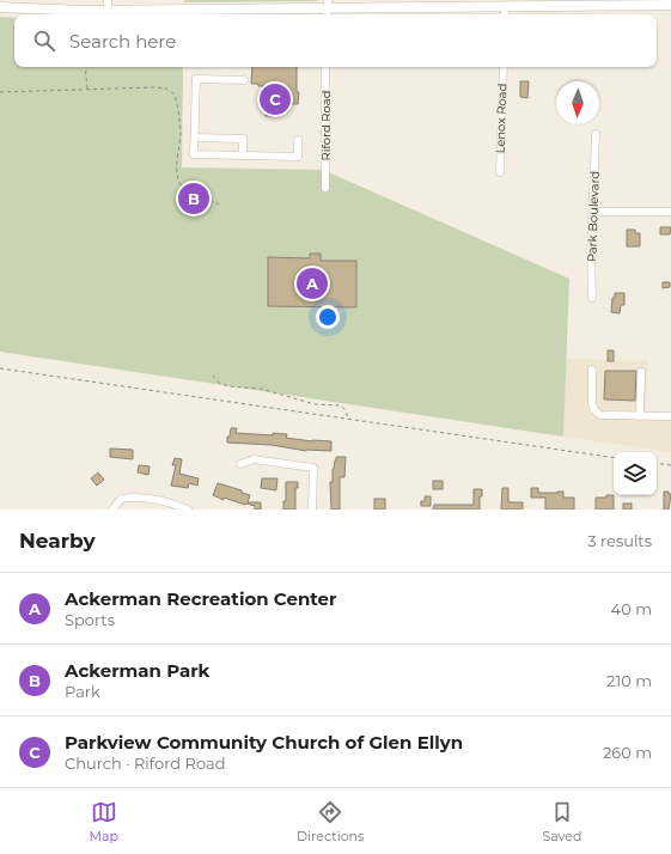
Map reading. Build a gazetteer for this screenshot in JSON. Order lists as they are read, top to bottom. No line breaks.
{"streets":{"street":["Lenox Road","Riford Road","Park Boulevard"]},"north":"bottom","page":{"search":"Search here","pins":["C","B","A"],"heading":["Nearby","3 results"],"list":[{"mark":"A","name":"Ackerman Recreation Center","note":"Sports","value":"40 m"},{"mark":"B","name":"Ackerman Park","note":"Park","value":"210 m"},{"mark":"C","name":"Parkview Community Church of Glen Ellyn","note":"Church · Riford Road","value":"260 m"}],"nav":["Map","Directions","Saved"]}}
